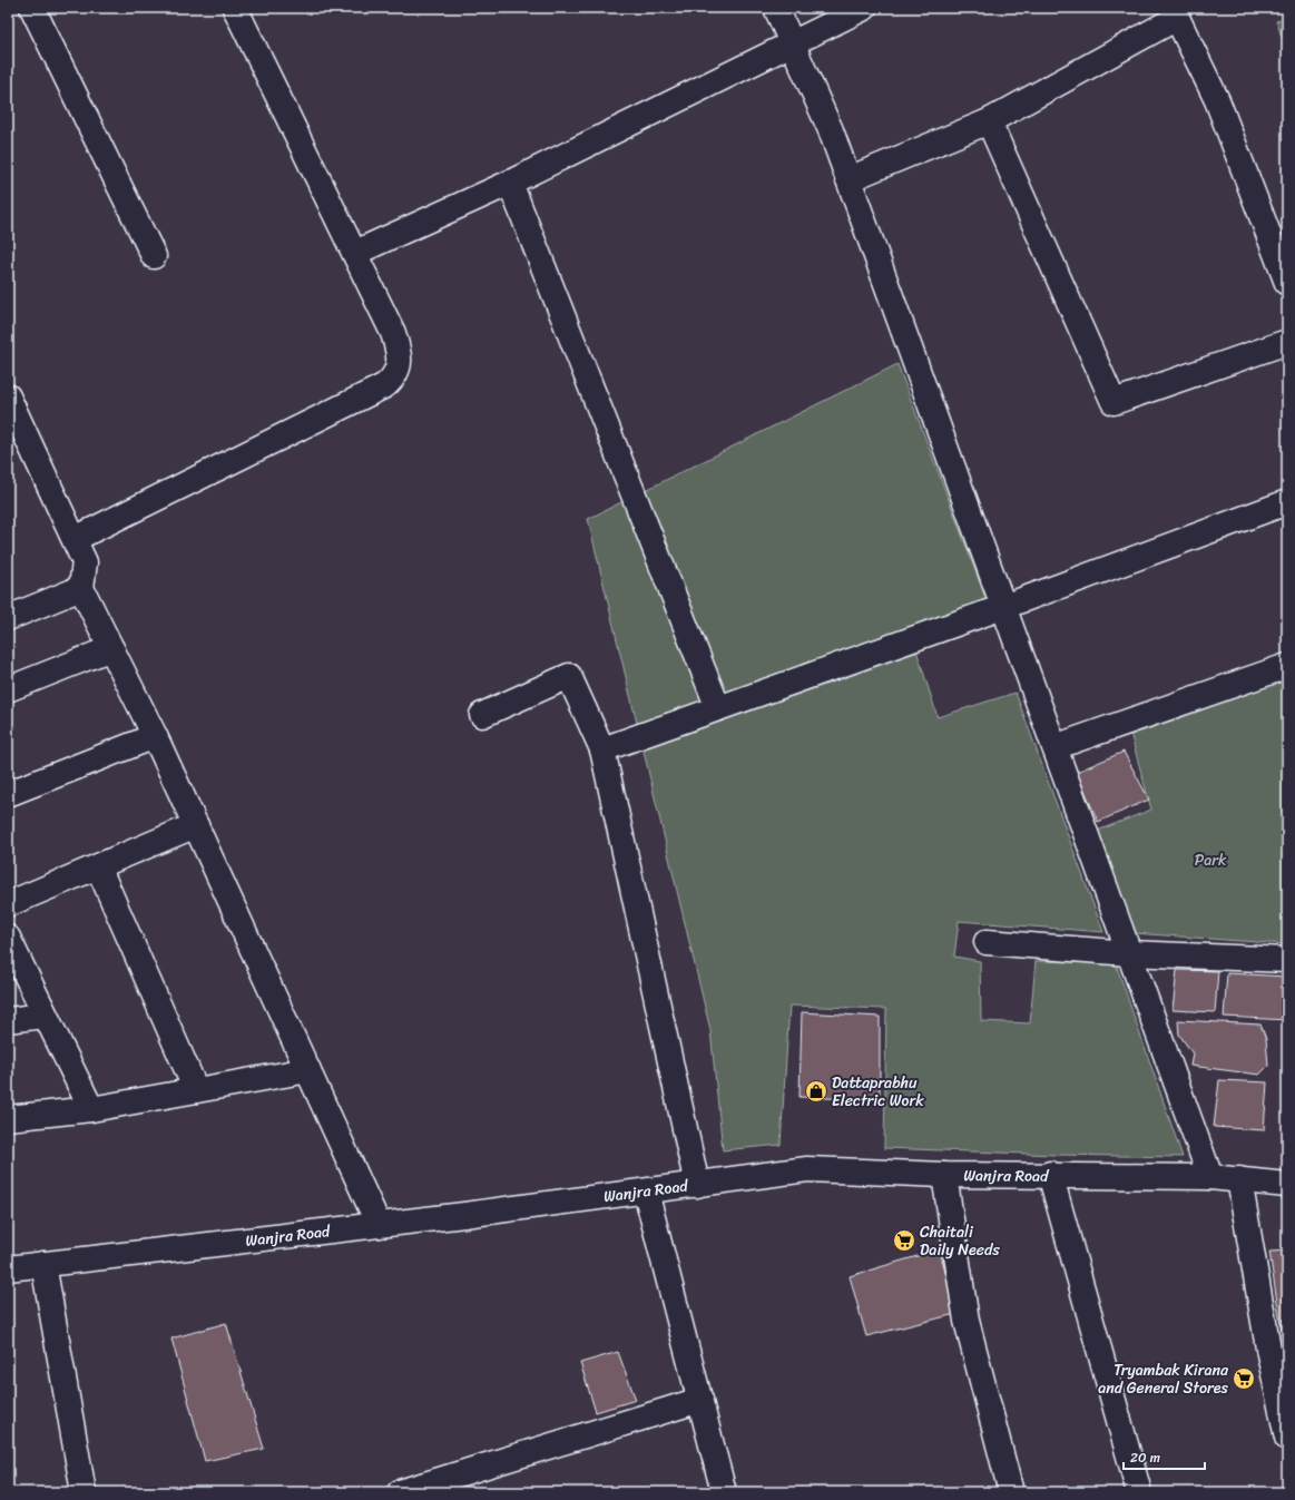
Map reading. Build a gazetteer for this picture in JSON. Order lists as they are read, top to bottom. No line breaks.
{"streets":{"street":["Wanjra Road"]},"parks":["Park"],"places":{"shop":["Dattaprabhu Electric Work"],"supermarket":["Chaitali Daily Needs","Tryambak Kirana and General Stores"]},"scale_bar":"20 m"}
